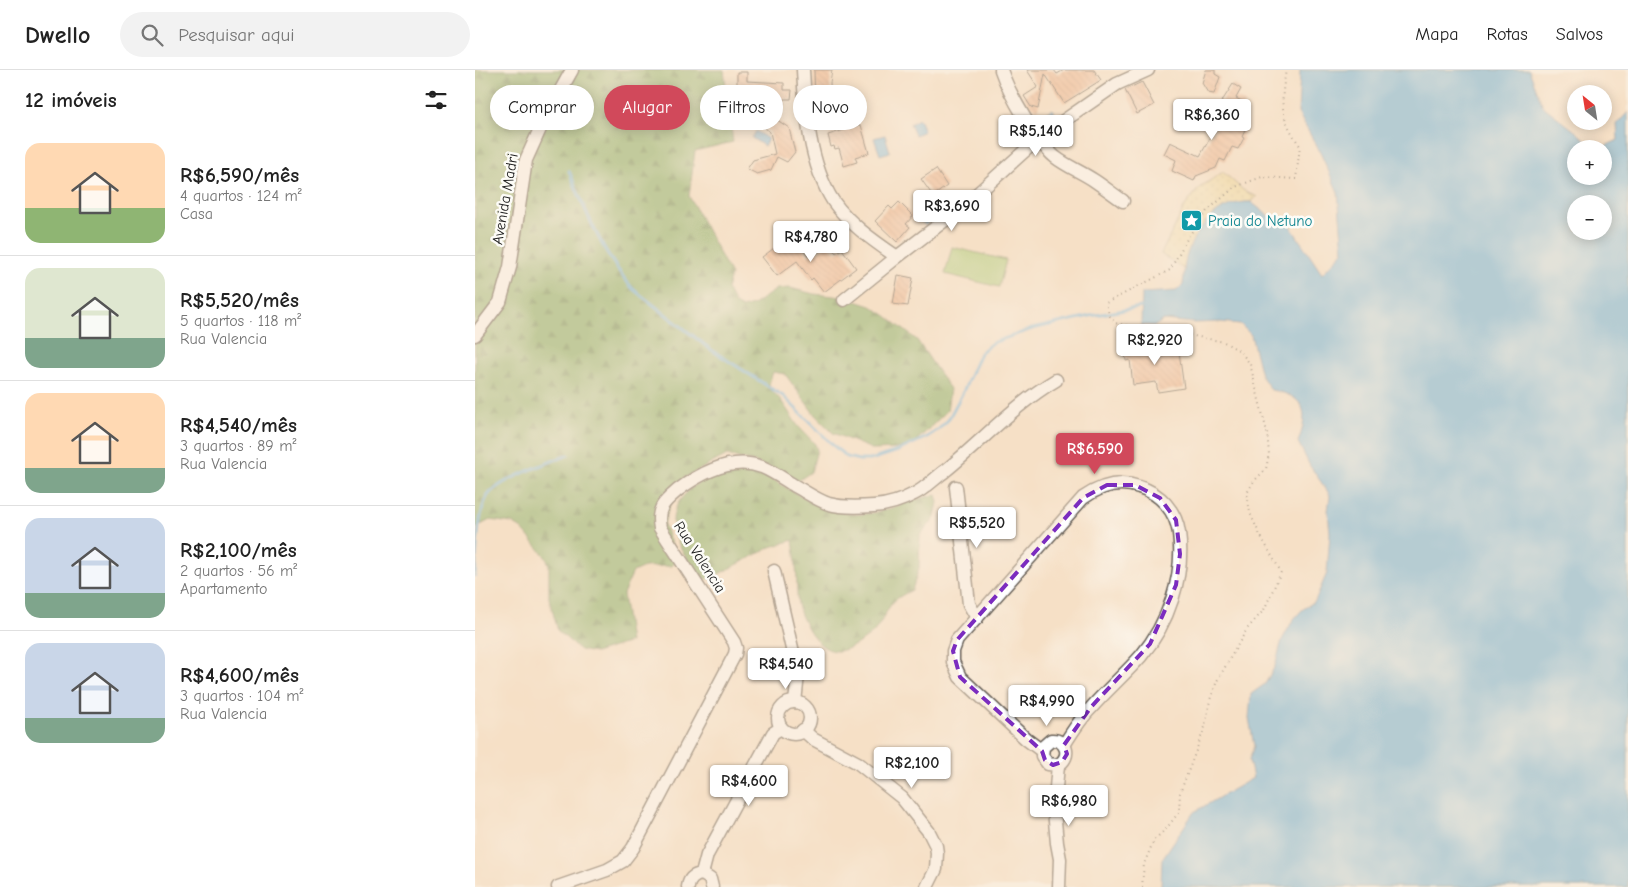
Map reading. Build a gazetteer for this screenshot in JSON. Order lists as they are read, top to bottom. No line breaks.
{"streets":{"street":["Avenida Madri","Rua Valencia"]},"places":{"place":["Praia do Netuno"]},"north":"top left","page":{"header":"Dwello","search":"Pesquisar aqui","nav":["Mapa","Rotas","Salvos"],"heading":"12 imóveis","map_buttons":["+","−"],"chip":["Comprar","Alugar","Filtros","Novo"],"price":["R$6,360","R$5,140","R$3,690","R$4,780","R$2,920","R$6,590","R$5,520","R$4,540","R$4,990","R$2,100","R$4,600","R$6,980"],"list":[{"name":"R$6,590/mês","note":"4 quartos · 124 m² · Casa"},{"name":"R$5,520/mês","note":"5 quartos · 118 m² · Rua Valencia"},{"name":"R$4,540/mês","note":"3 quartos · 89 m² · Rua Valencia"},{"name":"R$2,100/mês","note":"2 quartos · 56 m² · Apartamento"},{"name":"R$4,600/mês","note":"3 quartos · 104 m² · Rua Valencia"}]}}
